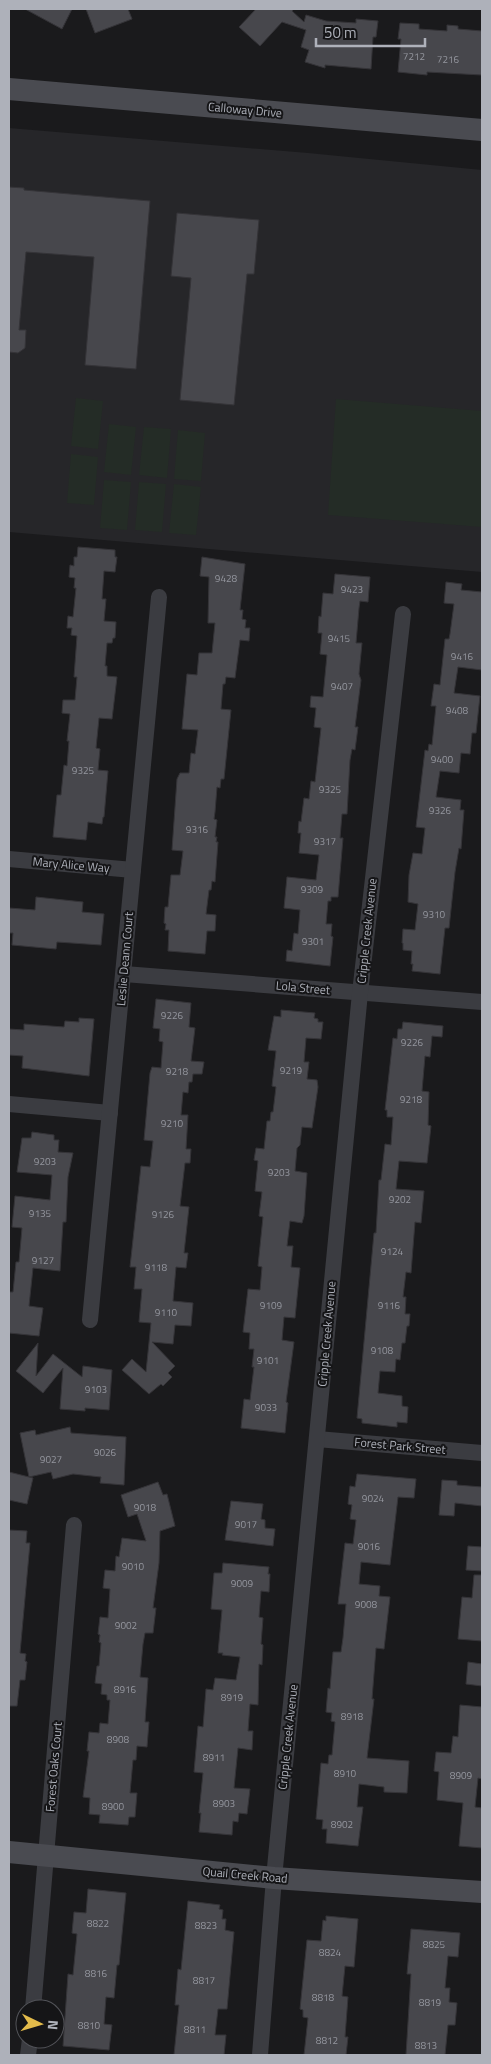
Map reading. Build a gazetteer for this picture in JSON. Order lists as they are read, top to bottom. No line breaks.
{"streets":{"street":["Calloway Drive","Mary Alice Way","Cripple Creek Avenue","Leslie Deann Court","Lola Street","Forest Park Street","Forest Oaks Court","Quail Creek Road"]},"crossings":[["Mary Alice Way","Leslie Deann Court"],["Cripple Creek Avenue","Lola Street"],["Cripple Creek Avenue","Forest Park Street"],["Cripple Creek Avenue","Quail Creek Road"],["Leslie Deann Court","Lola Street"],["Forest Oaks Court","Quail Creek Road"]],"house_numbers":["7212","7216","9428","9423","9415","9416","9407","9408","9400","9325","9325","9326","9316","9317","9309","9310","9301","9226","9226","9219","9218","9218","9210","9203","9203","9202","9135","9126","9124","9127","9118","9109","9116","9110","9108","9101","9103","9033","9026","9027","9024","9018","9017","9016","9010","9009","9008","9002","8916","8919","8918","8908","8911","8910","8909","8903","8900","8902","8822","8823","8825","8824","8816","8817","8818","8819","8810","8811","8812","8813"],"scale_bar":"50 m","north":"right"}
